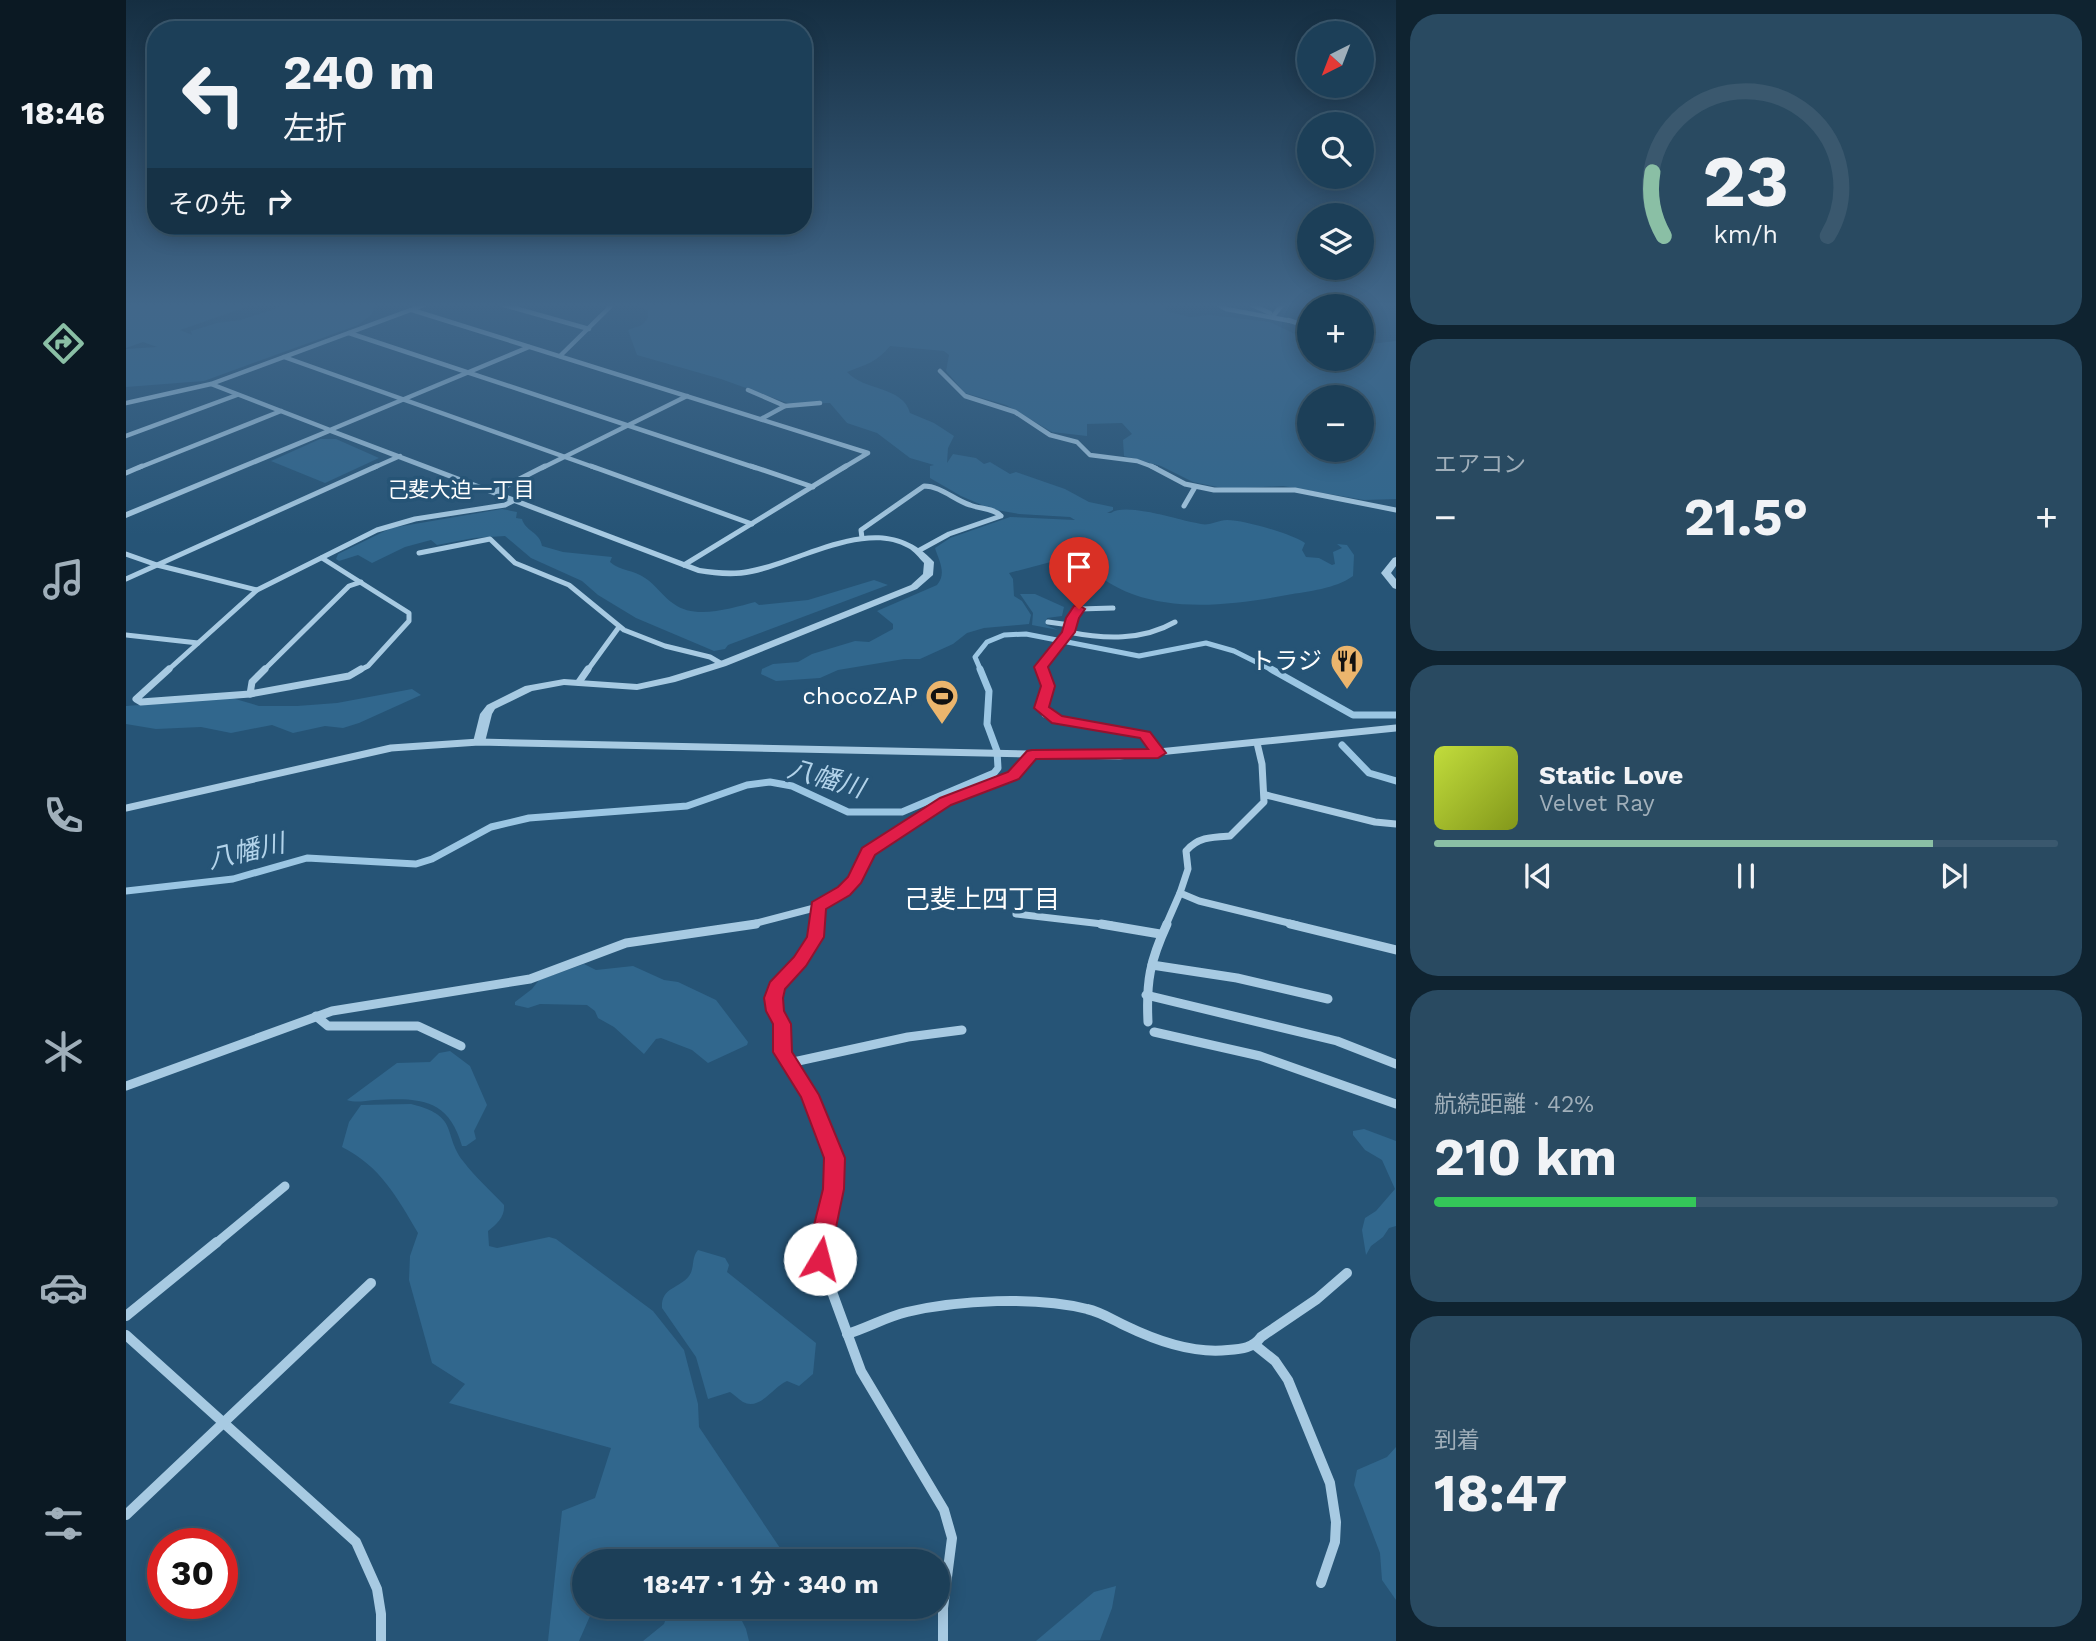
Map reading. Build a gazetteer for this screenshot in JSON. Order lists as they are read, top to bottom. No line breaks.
{"districts":["己斐大迫一丁目","己斐上四丁目"],"water":["八幡川"],"places":{"restaurant":["トラジ"],"sports":["chocoZAP"]},"north":"bottom left","page":{"tabs":"18:46","map_buttons":["+","−"],"turn":["240 m","左折"],"then":"その先","tile":["エアコン",["航続距離 · 42%","210 km"],["到着","18:47"]],"heat":["−","21.5°","+"],"song":["Static Love","Velvet Ray"],"limit":"30","trip":"18:47 · 1 分 · 340 m","gauge":["23","km/h"]}}
